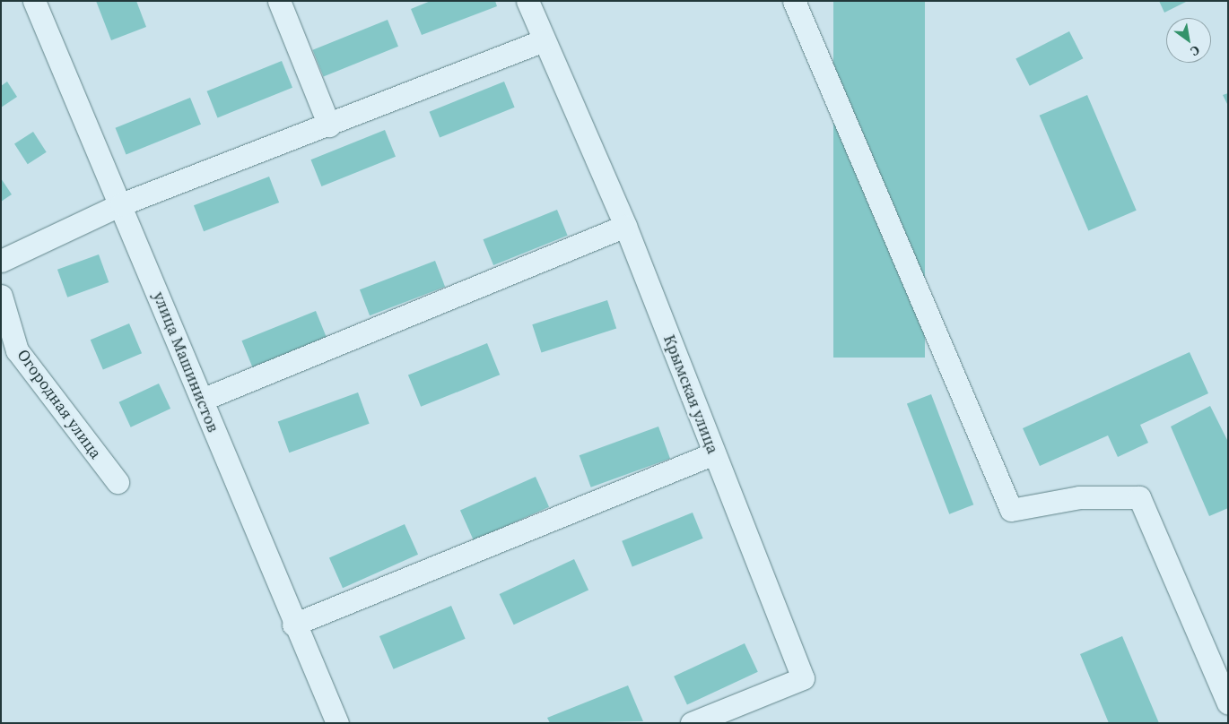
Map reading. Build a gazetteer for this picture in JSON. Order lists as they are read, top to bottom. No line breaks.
{"streets":{"street":["улица Машинистов","Крымская улица","Огородная улица"]},"north":"bottom right"}
